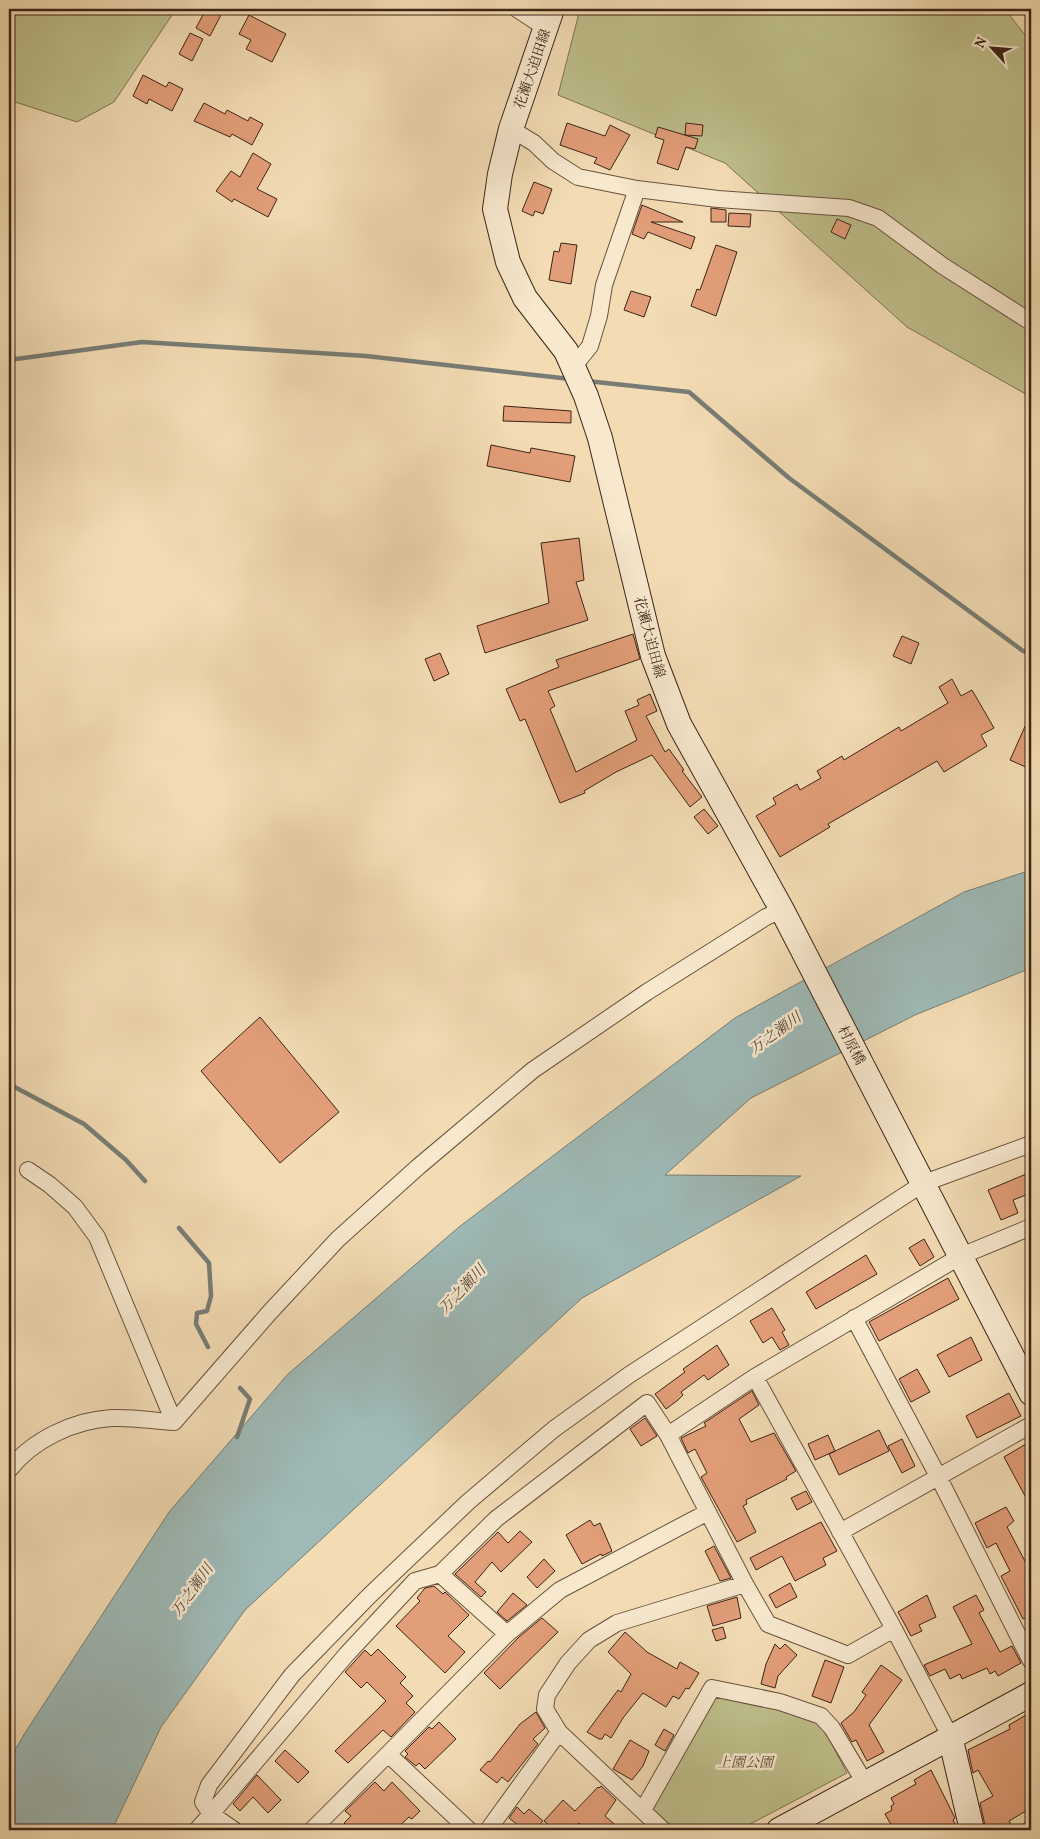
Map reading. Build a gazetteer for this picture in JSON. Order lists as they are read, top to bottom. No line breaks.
{"streets":{"street":["花瀬大迫田線","村原橋"]},"crossings":[["花瀬大迫田線","村原橋"]],"water":["万之瀬川"],"parks":["上園公園"],"north":"top left"}
